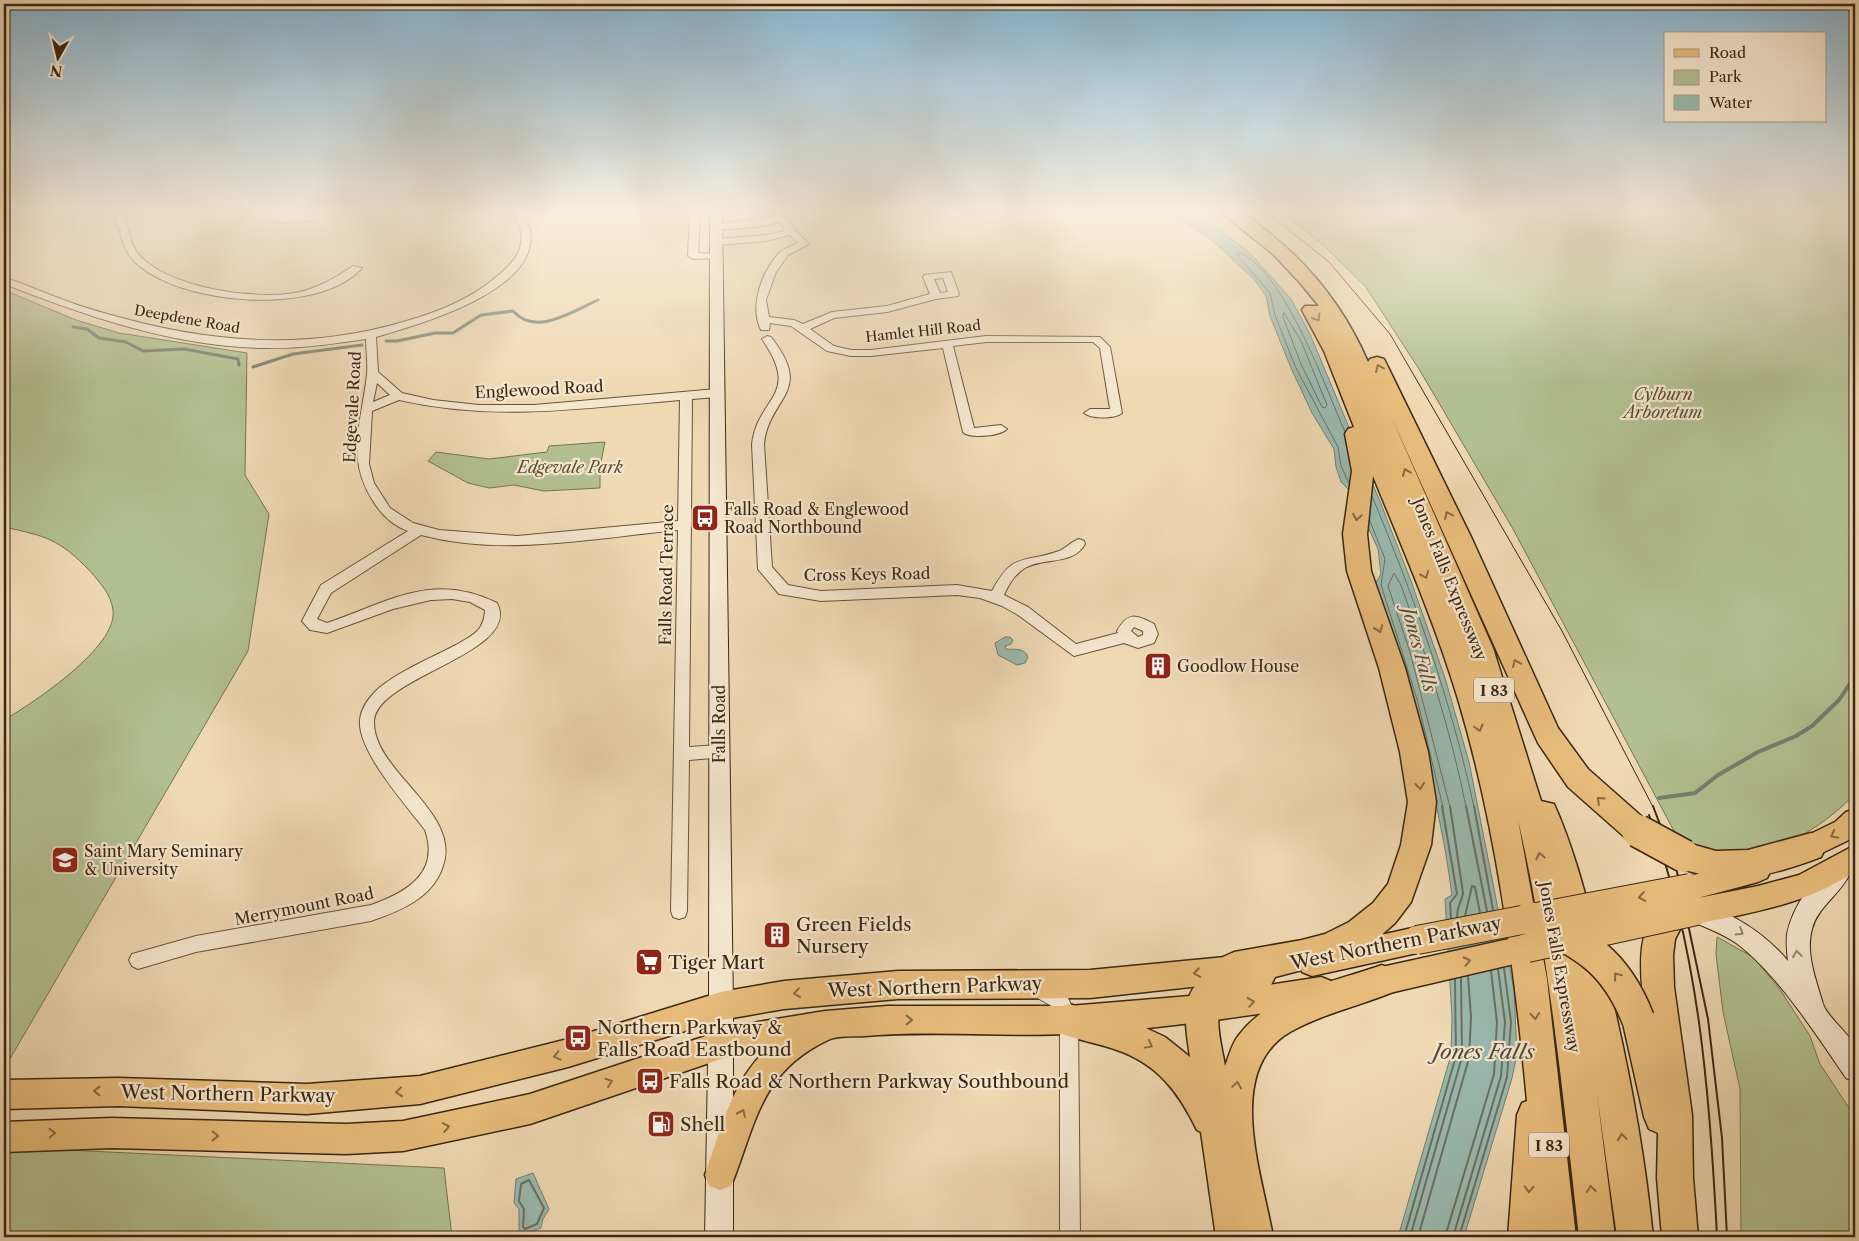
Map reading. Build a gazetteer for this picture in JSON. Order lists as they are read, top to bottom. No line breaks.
{"streets":{"highway":["Jones Falls Expressway","I 83"],"main road":["Falls Road","West Northern Parkway"],"street":["Deepdene Road","Hamlet Hill Road","Englewood Road","Edgevale Road","Cross Keys Road","Falls Road Terrace","Merrymount Road"]},"crossings":[["Deepdene Road","Edgevale Road"],["Hamlet Hill Road","Cross Keys Road"],["Englewood Road","Edgevale Road"],["Englewood Road","Falls Road Terrace"],["Englewood Road","Falls Road"],["Edgevale Road","Falls Road Terrace"],["Edgevale Road","Merrymount Road"],["Falls Road","West Northern Parkway"]],"water":["Jones Falls"],"parks":["Cylburn Arboretum","Edgevale Park"],"places":{"bus stop":["Falls Road & Englewood Road Northbound","Northern Parkway & Falls Road Eastbound","Falls Road & Northern Parkway Southbound"],"building":["Goodlow House","Green Fields Nursery"],"school or university":["Saint Mary Seminary & University"],"supermarket":["Tiger Mart"],"fuel station":["Shell"]},"legend":["Road","Park","Water"],"north":"bottom"}
